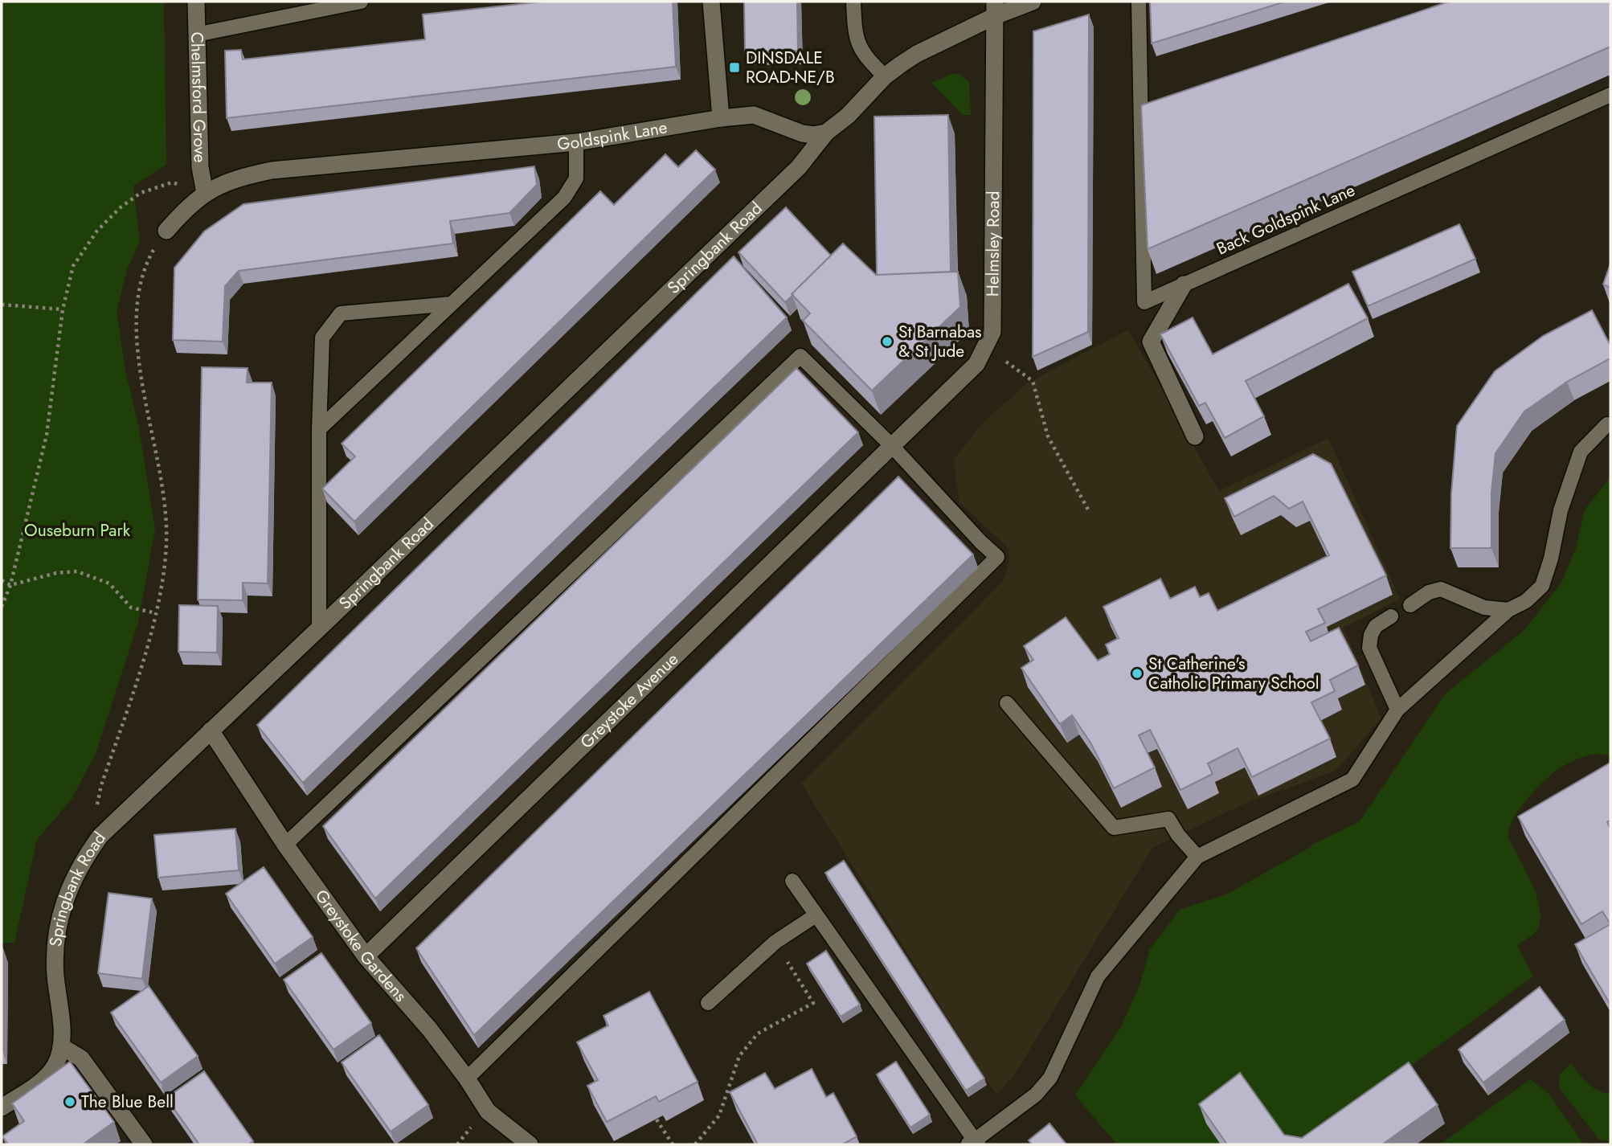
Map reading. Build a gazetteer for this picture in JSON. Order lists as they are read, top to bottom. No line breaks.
{"streets":{"street":["Chelmsford Grove","Goldspink Lane","Helmsley Road","Springbank Road","Greystoke Avenue","Greystoke Gardens"],"lane":["Back Goldspink Lane"]},"crossings":[["Chelmsford Grove","Goldspink Lane"],["Goldspink Lane","Springbank Road"],["Helmsley Road","Greystoke Avenue"],["Springbank Road","Greystoke Gardens"],["Greystoke Avenue","Greystoke Gardens"]],"parks":["Ouseburn Park"],"places":{"transit":["DINSDALE ROAD-NE/B"],"other":["St Barnabas & St Jude","St Catherine's Catholic Primary School","The Blue Bell"]}}
